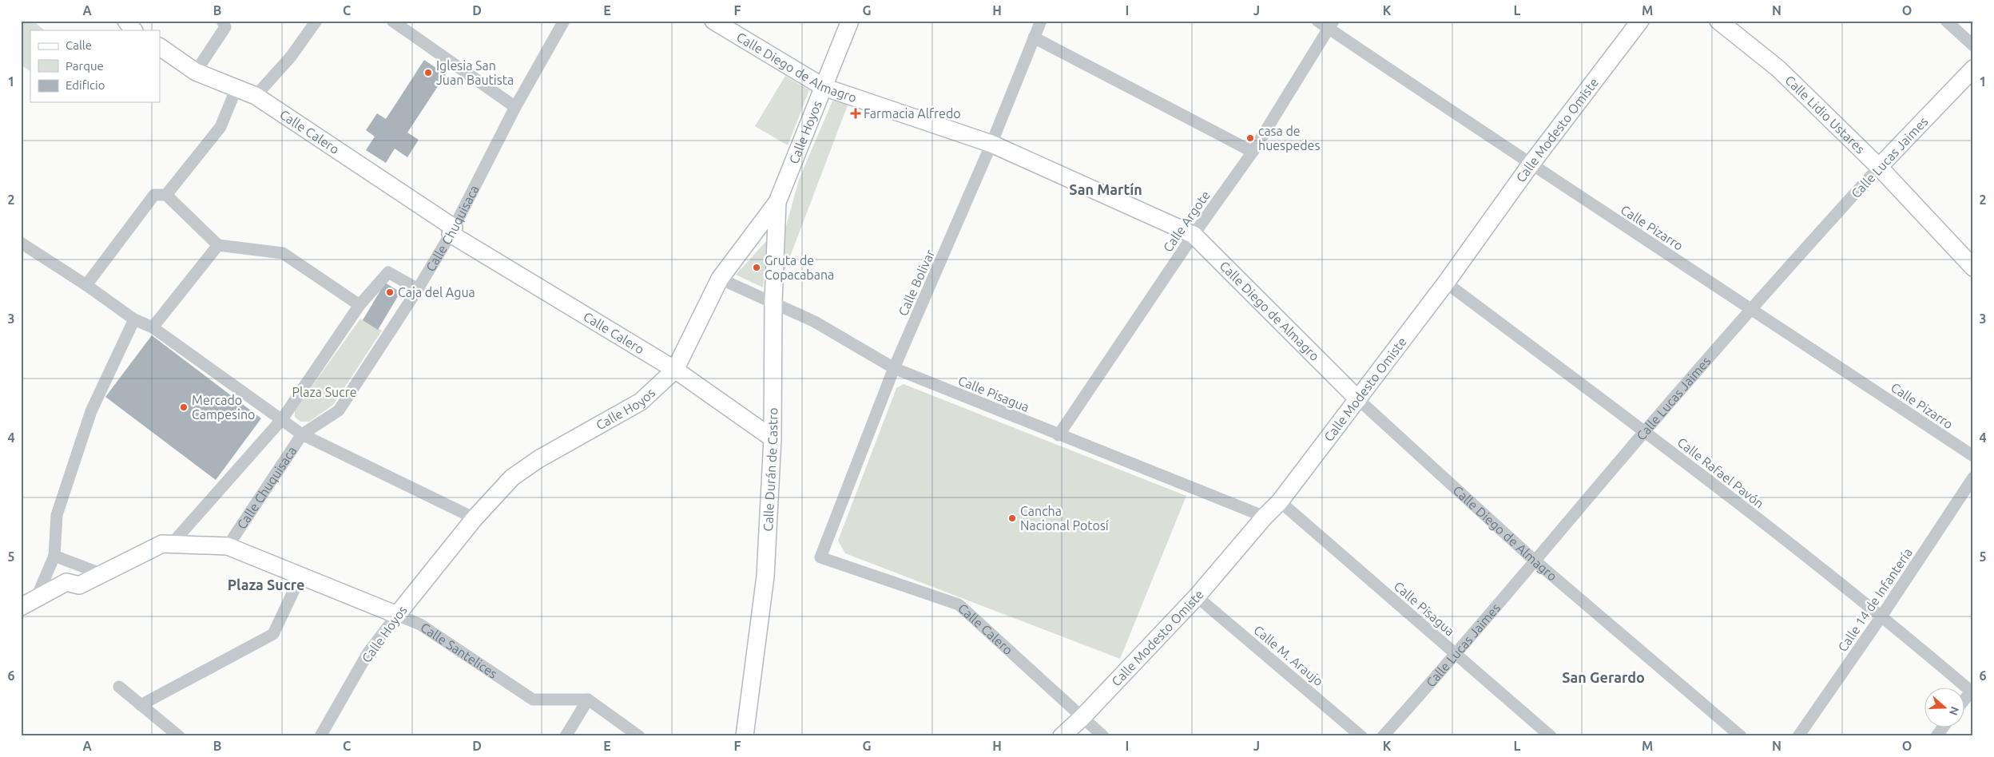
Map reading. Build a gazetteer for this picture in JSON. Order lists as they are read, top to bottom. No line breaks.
{"streets":{"main road":["Calle Diego de Almagro","Calle Lidio Ustares","Calle Modesto Omiste","Calle Calero","Calle Hoyos","Calle Lucas Jaimes","Calle Durán de Castro","Calle Santelices"],"street":["Calle Argote","Calle Chuquisaca","Calle Pizarro","Calle Bolivar","Calle Pisagua","Calle Rafael Pavón","Calle 14 de Infantería","Calle M. Araujo"]},"crossings":[["Calle Diego de Almagro","Calle Modesto Omiste"],["Calle Diego de Almagro","Calle Hoyos"],["Calle Diego de Almagro","Calle Lucas Jaimes"],["Calle Diego de Almagro","Calle Argote"],["Calle Diego de Almagro","Calle Bolivar"],["Calle Lidio Ustares","Calle Lucas Jaimes"],["Calle Modesto Omiste","Calle Calero"],["Calle Modesto Omiste","Calle Pizarro"],["Calle Modesto Omiste","Calle Pisagua"],["Calle Modesto Omiste","Calle Rafael Pavón"],["Calle Modesto Omiste","Calle M. Araujo"],["Calle Calero","Calle Hoyos"],["Calle Calero","Calle Chuquisaca"],["Calle Calero","Calle Bolivar"],["Calle Calero","Calle Durán de Castro"],["Calle Hoyos","Calle Pisagua"],["Calle Hoyos","Calle Durán de Castro"],["Calle Hoyos","Calle Santelices"],["Calle Lucas Jaimes","Calle Pizarro"],["Calle Lucas Jaimes","Calle Pisagua"],["Calle Lucas Jaimes","Calle Rafael Pavón"],["Calle Argote","Calle Pizarro"],["Calle Argote","Calle Pisagua"],["Calle Chuquisaca","Calle Santelices"],["Calle Bolivar","Calle Pisagua"],["Calle Pisagua","Calle Durán de Castro"],["Calle Rafael Pavón","Calle 14 de Infantería"]],"districts":["San Martín","Plaza Sucre","San Gerardo"],"parks":["Plaza Sucre"],"places":{"other":["Iglesia San Juan Bautista","casa de huespedes","Gruta de Copacabana","Caja del Agua","Mercado Campesino","Cancha Nacional Potosí"],"health":["Farmacia Alfredo"]},"legend":["Calle","Parque","Edificio"],"north":"right","grid":{"columns":["A","B","C","D","E","F","G","H","I","J","K","L","M","N","O"],"rows":["1","2","3","4","5","6"]}}
